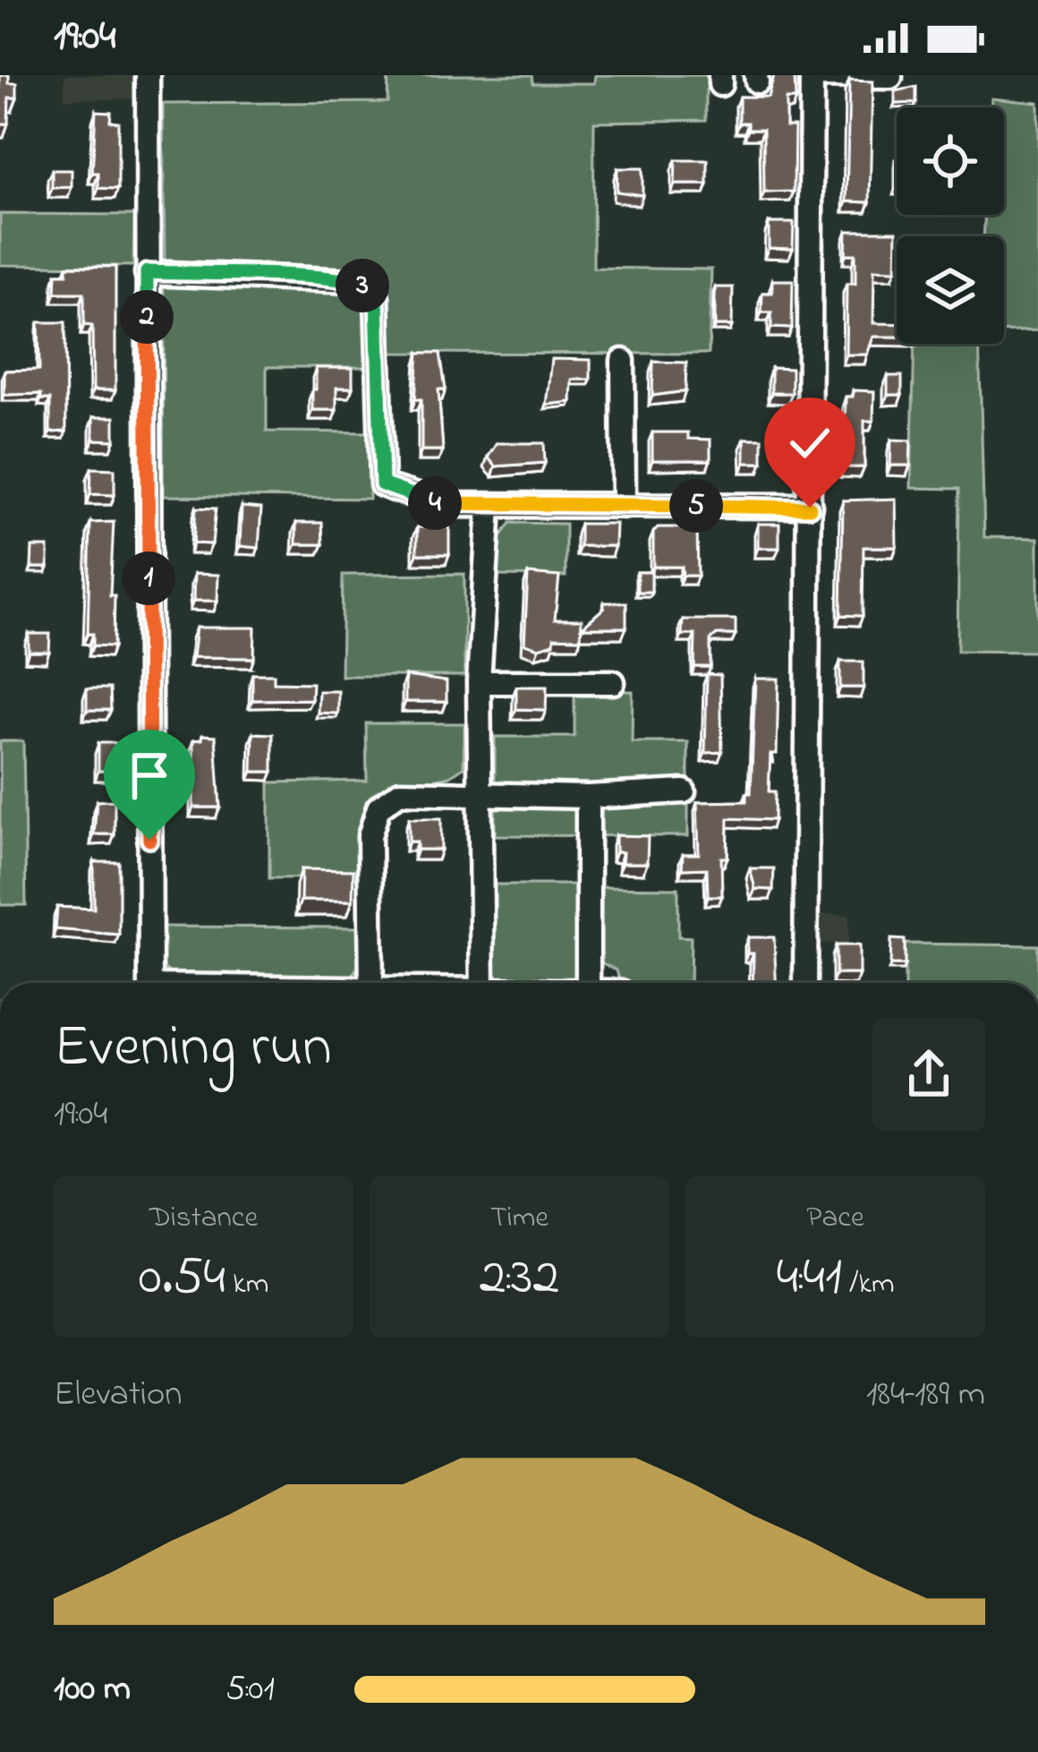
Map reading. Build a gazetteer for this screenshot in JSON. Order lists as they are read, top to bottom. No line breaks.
{"page":{"status":"19:04","pins":["3","2","4","5","1"],"heading":["Evening run","19:04"],"stats":[["Distance","0.54 km"],["Time","2:32"],["Pace","4:41 /km"]],"chart":["Elevation","184–189 m"],"list":[{"name":"100 m","note":"5:01"}]}}
